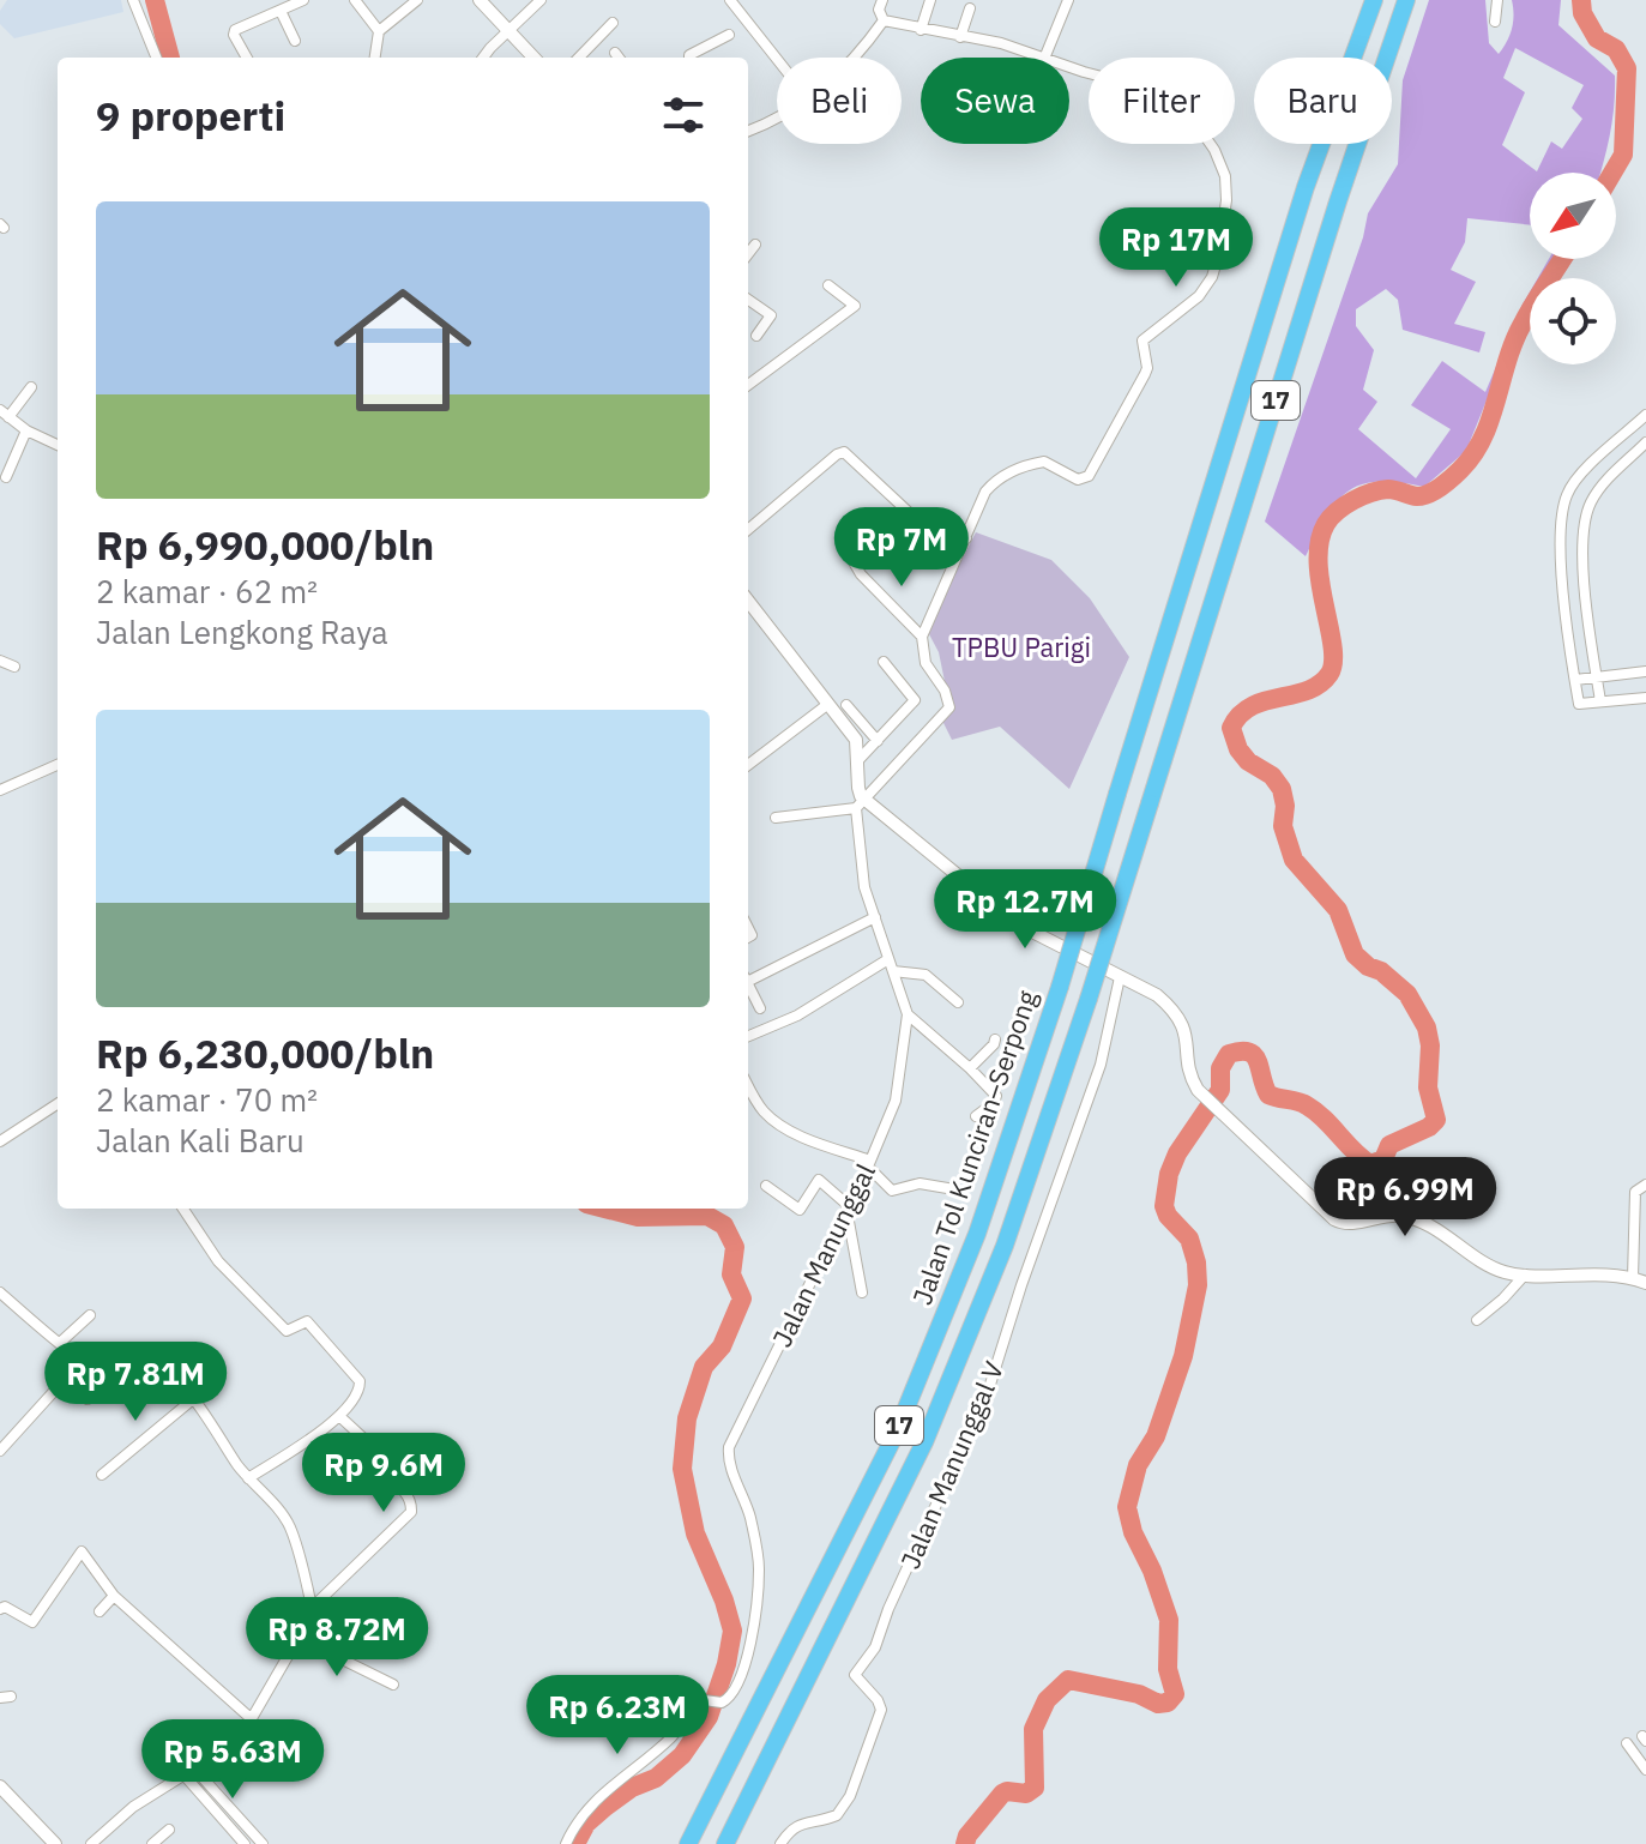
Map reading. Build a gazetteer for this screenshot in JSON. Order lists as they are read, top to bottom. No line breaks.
{"streets":{"highway":["17","Jalan Tol Kunciran–Serpong"],"street":["Jalan Manunggal","Jalan Manunggal V"]},"parks":["TPBU Parigi"],"north":"bottom left","page":{"chip":["Beli","Sewa","Filter","Baru"],"heading":"9 properti","list":[{"name":"Rp 6,990,000/bln","note":"2 kamar · 62 m² · Jalan Lengkong Raya"},{"name":"Rp 6,230,000/bln","note":"2 kamar · 70 m² · Jalan Kali Baru"}],"price":["Rp 17M","Rp 7M","Rp 12.7M","Rp 6.99M","Rp 7.81M","Rp 9.6M","Rp 8.72M","Rp 6.23M","Rp 5.63M"]}}
